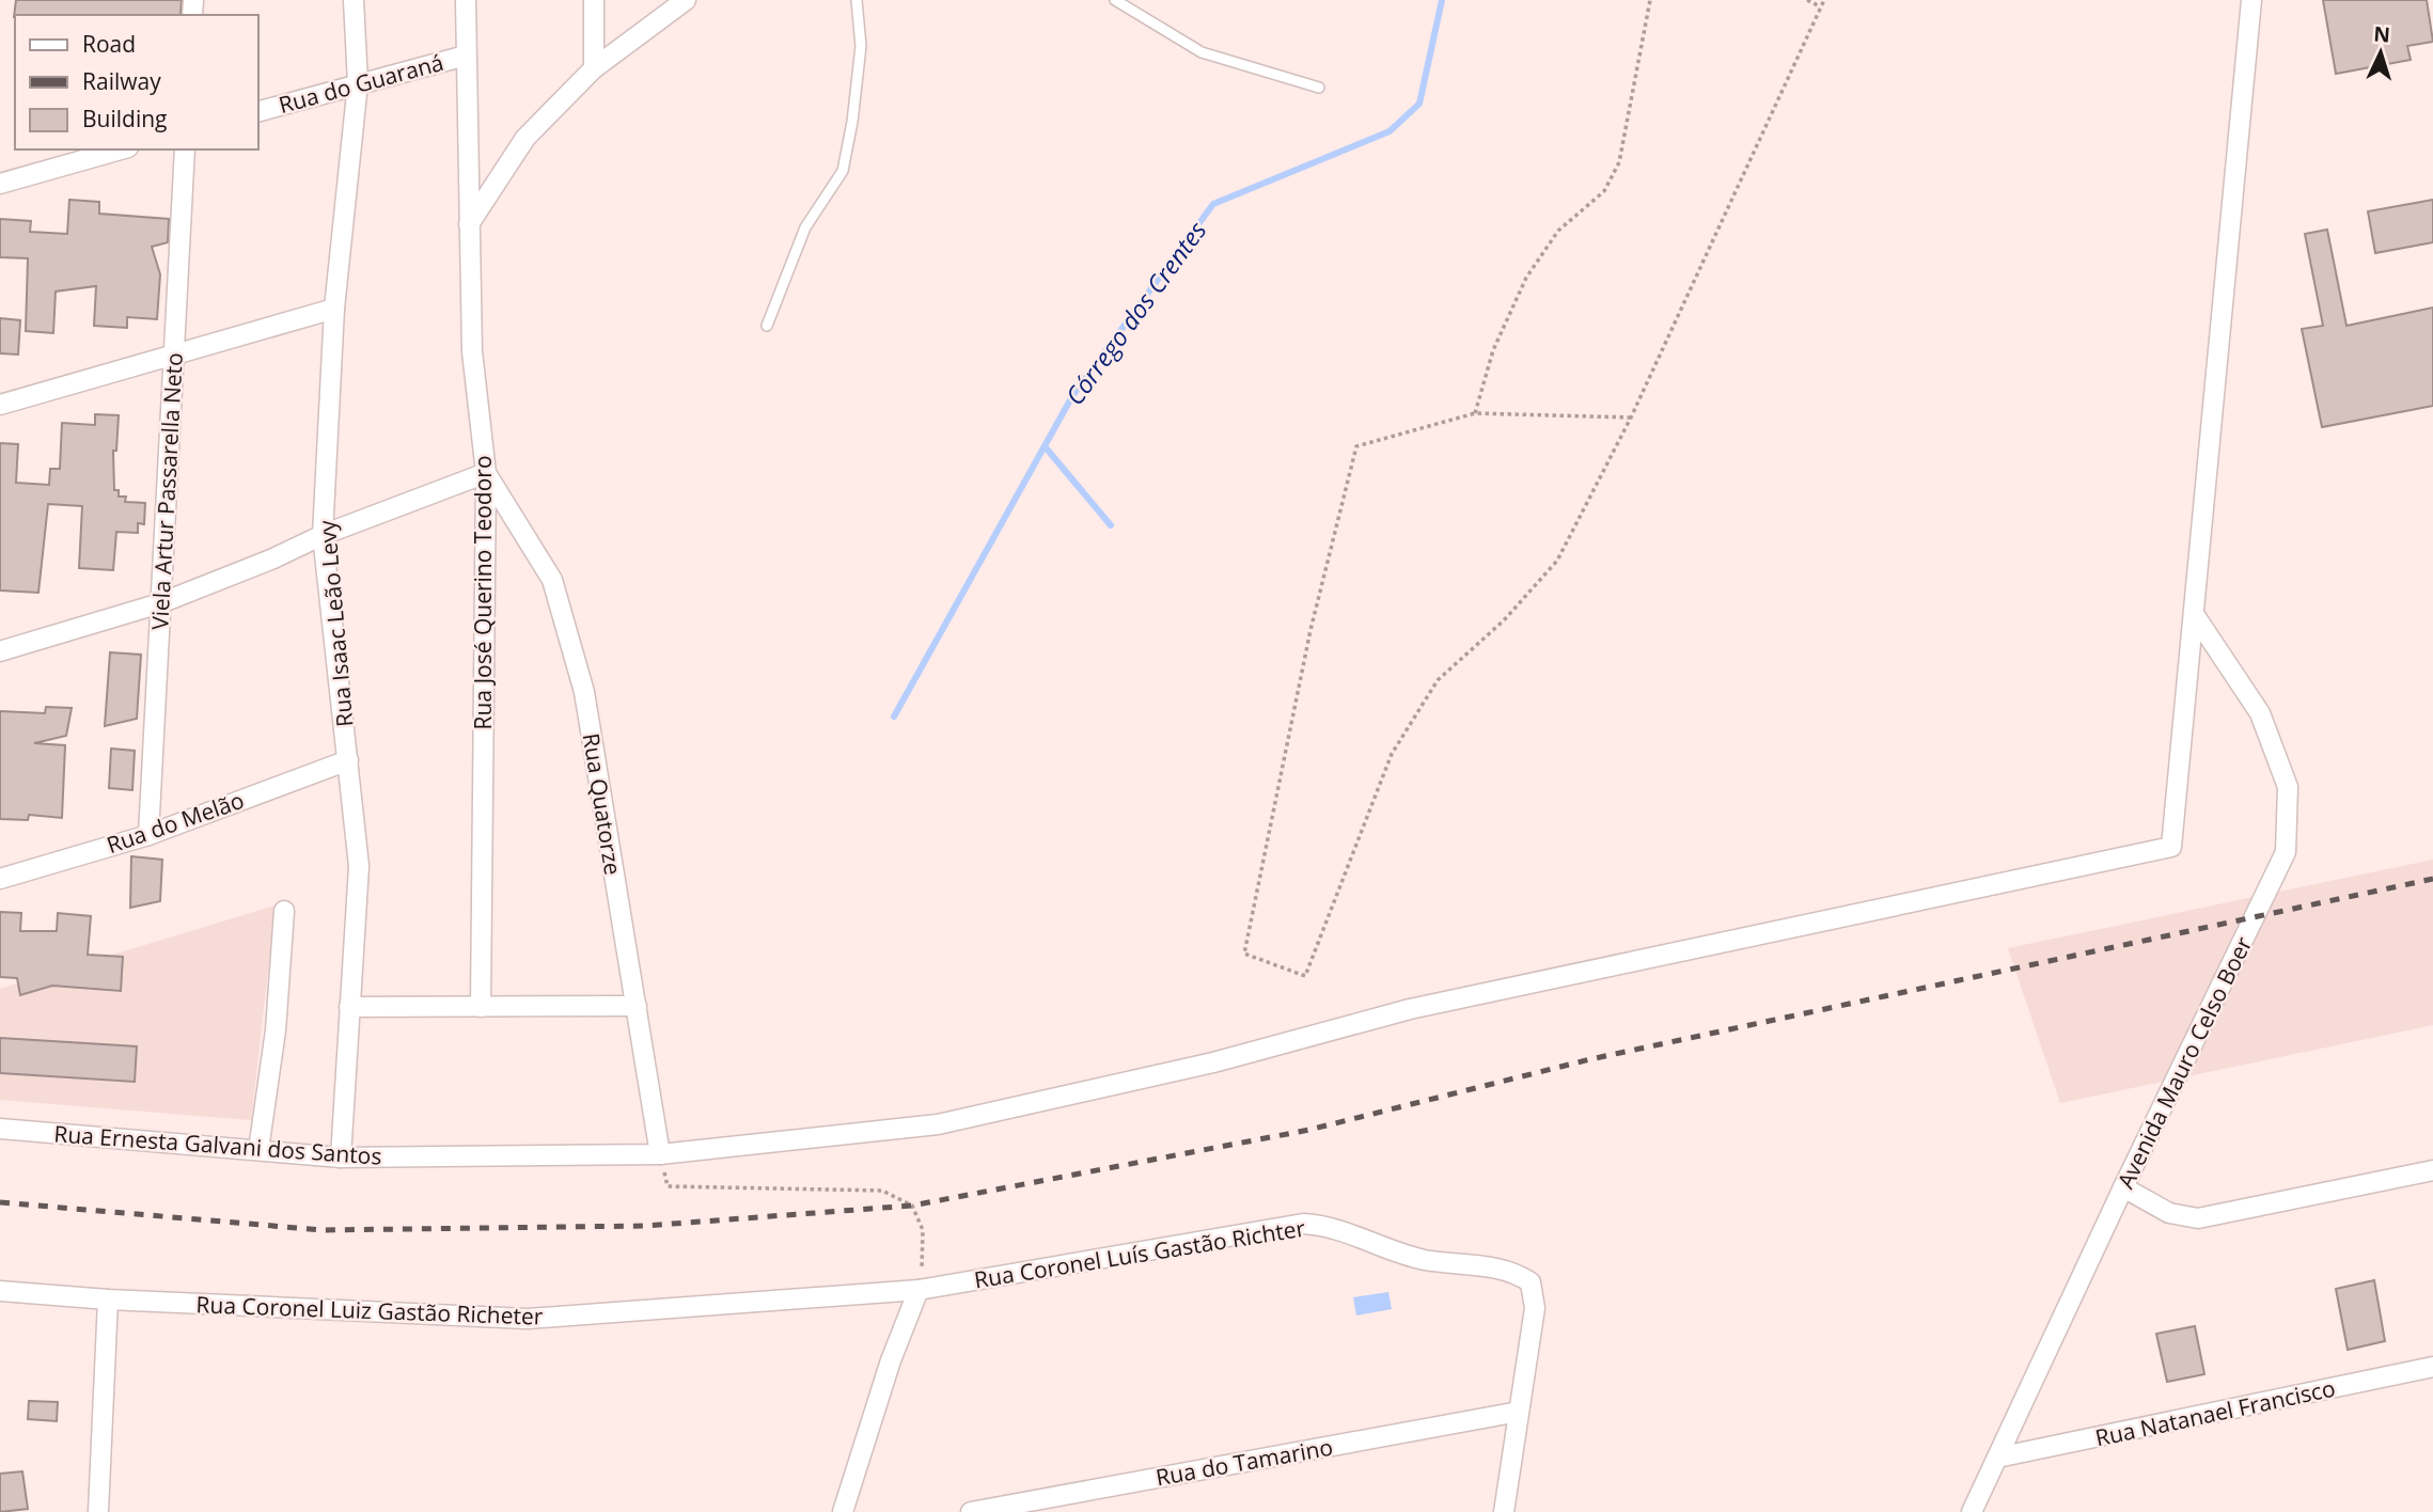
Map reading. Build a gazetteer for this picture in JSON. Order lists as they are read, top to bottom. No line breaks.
{"streets":{"street":["Rua do Guaraná","Viela Artur Passarella Neto","Rua José Querino Teodoro","Rua Isaac Leão Levy","Rua Quatorze","Rua do Melão","Avenida Mauro Celso Boer","Rua Ernesta Galvani dos Santos","Rua Coronel Luís Gastão Richter","Rua Coronel Luiz Gastão Richeter","Rua Natanael Francisco","Rua do Tamarino"]},"crossings":[["Rua do Guaraná","Rua José Querino Teodoro"],["Rua do Guaraná","Rua Isaac Leão Levy"],["Viela Artur Passarella Neto","Rua do Melão"],["Rua José Querino Teodoro","Rua Quatorze"],["Rua Isaac Leão Levy","Rua do Melão"],["Rua Isaac Leão Levy","Rua Ernesta Galvani dos Santos"],["Rua Quatorze","Rua Ernesta Galvani dos Santos"],["Avenida Mauro Celso Boer","Rua Ernesta Galvani dos Santos"],["Avenida Mauro Celso Boer","Rua Natanael Francisco"],["Rua Coronel Luís Gastão Richter","Rua Coronel Luiz Gastão Richeter"],["Rua Coronel Luís Gastão Richter","Rua do Tamarino"]],"water":["Córrego dos Crentes"],"legend":["Road","Railway","Building"],"north":"top"}
